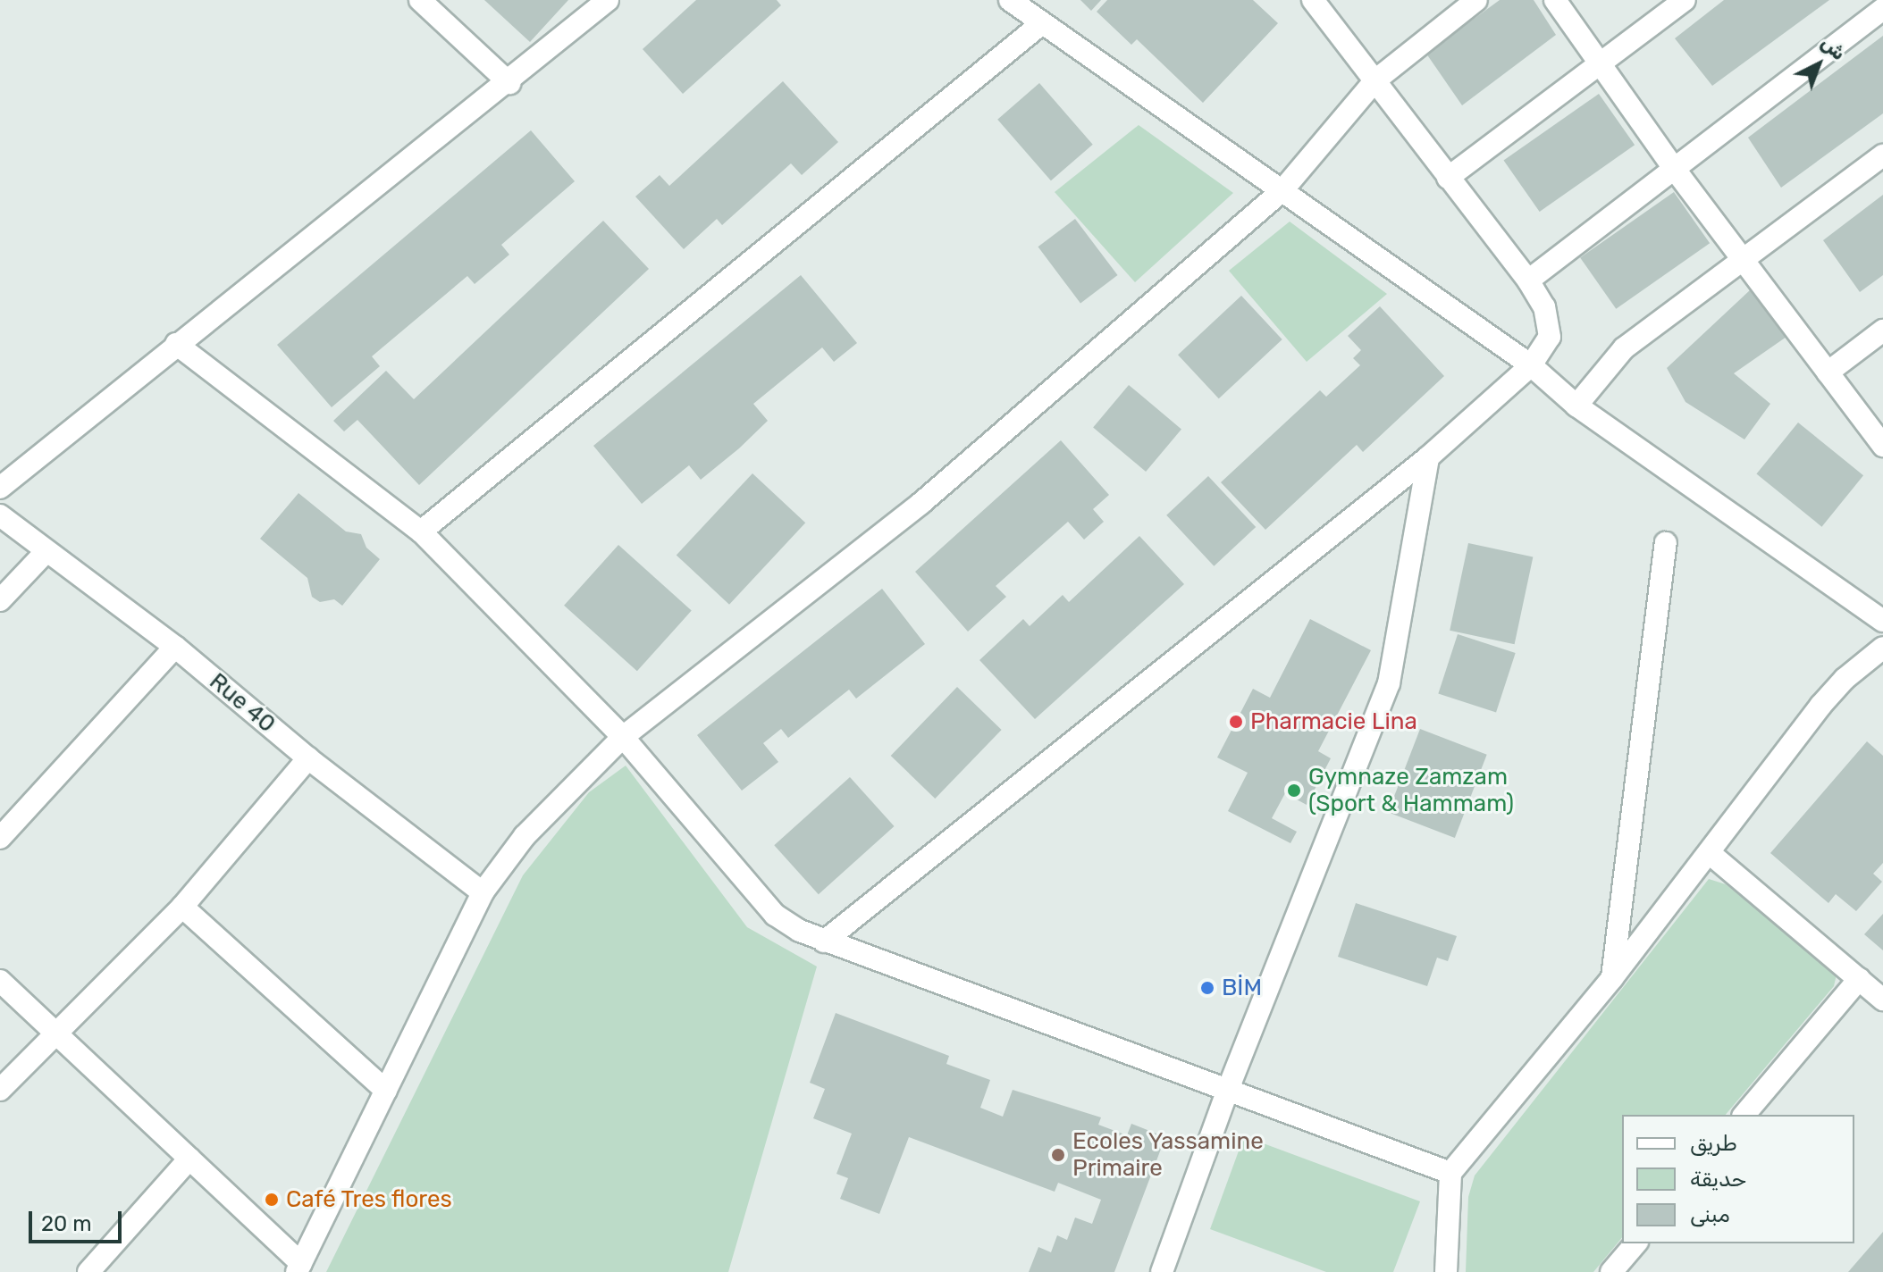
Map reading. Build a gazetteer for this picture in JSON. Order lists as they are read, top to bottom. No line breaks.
{"streets":{"street":["Rue 40"]},"places":["Pharmacie Lina","Gymnaze Zamzam (Sport & Hammam)","BİM","Ecoles Yassamine Primaire","Café Tres flores"],"legend":["طريق","حديقة","مبنى"],"scale_bar":"20 m","north":"top right"}
